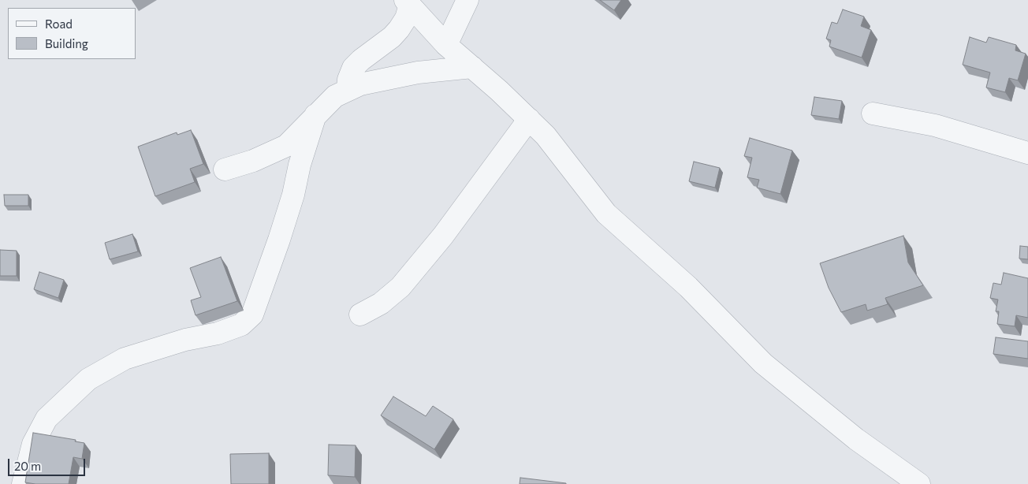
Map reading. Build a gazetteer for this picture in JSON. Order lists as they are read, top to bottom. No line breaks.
{"legend":["Road","Building"],"scale_bar":"20 m"}
